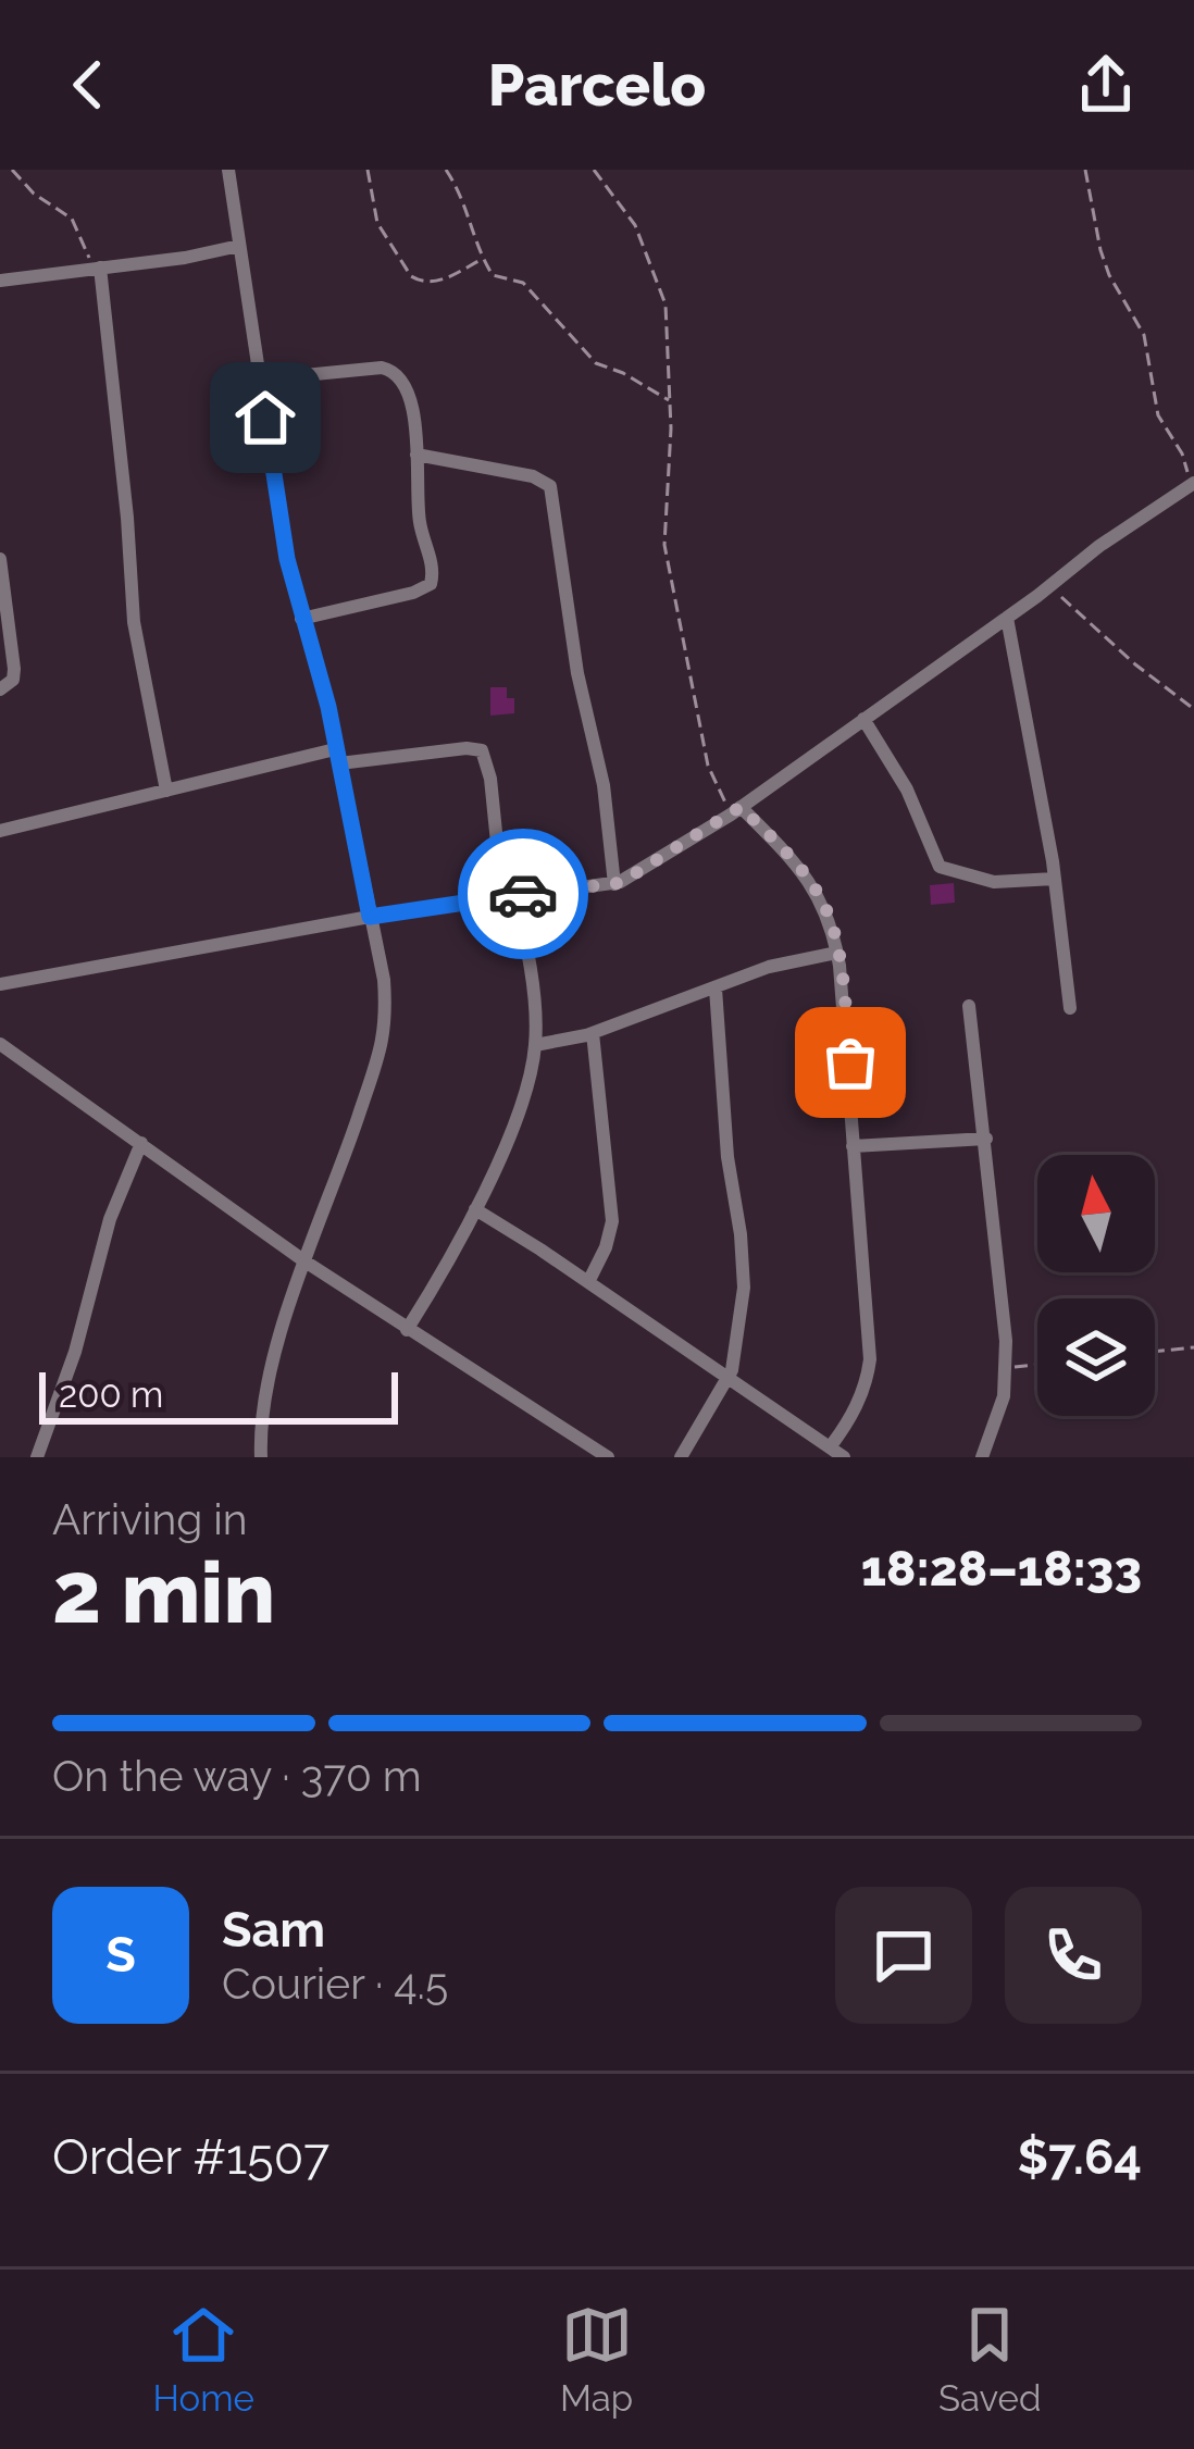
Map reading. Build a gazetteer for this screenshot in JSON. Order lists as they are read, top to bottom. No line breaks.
{"scale_bar":"200 m","north":"top","page":{"header":"Parcelo","scale":"200 m","heading":["2 min","Arriving in","18:28–18:33"],"panel":["Sam","Courier · 4.5","Order #1507","$7.64"],"bar":"On the way · 370 m","round":"S","tabs":["Home","Map","Saved"]}}
